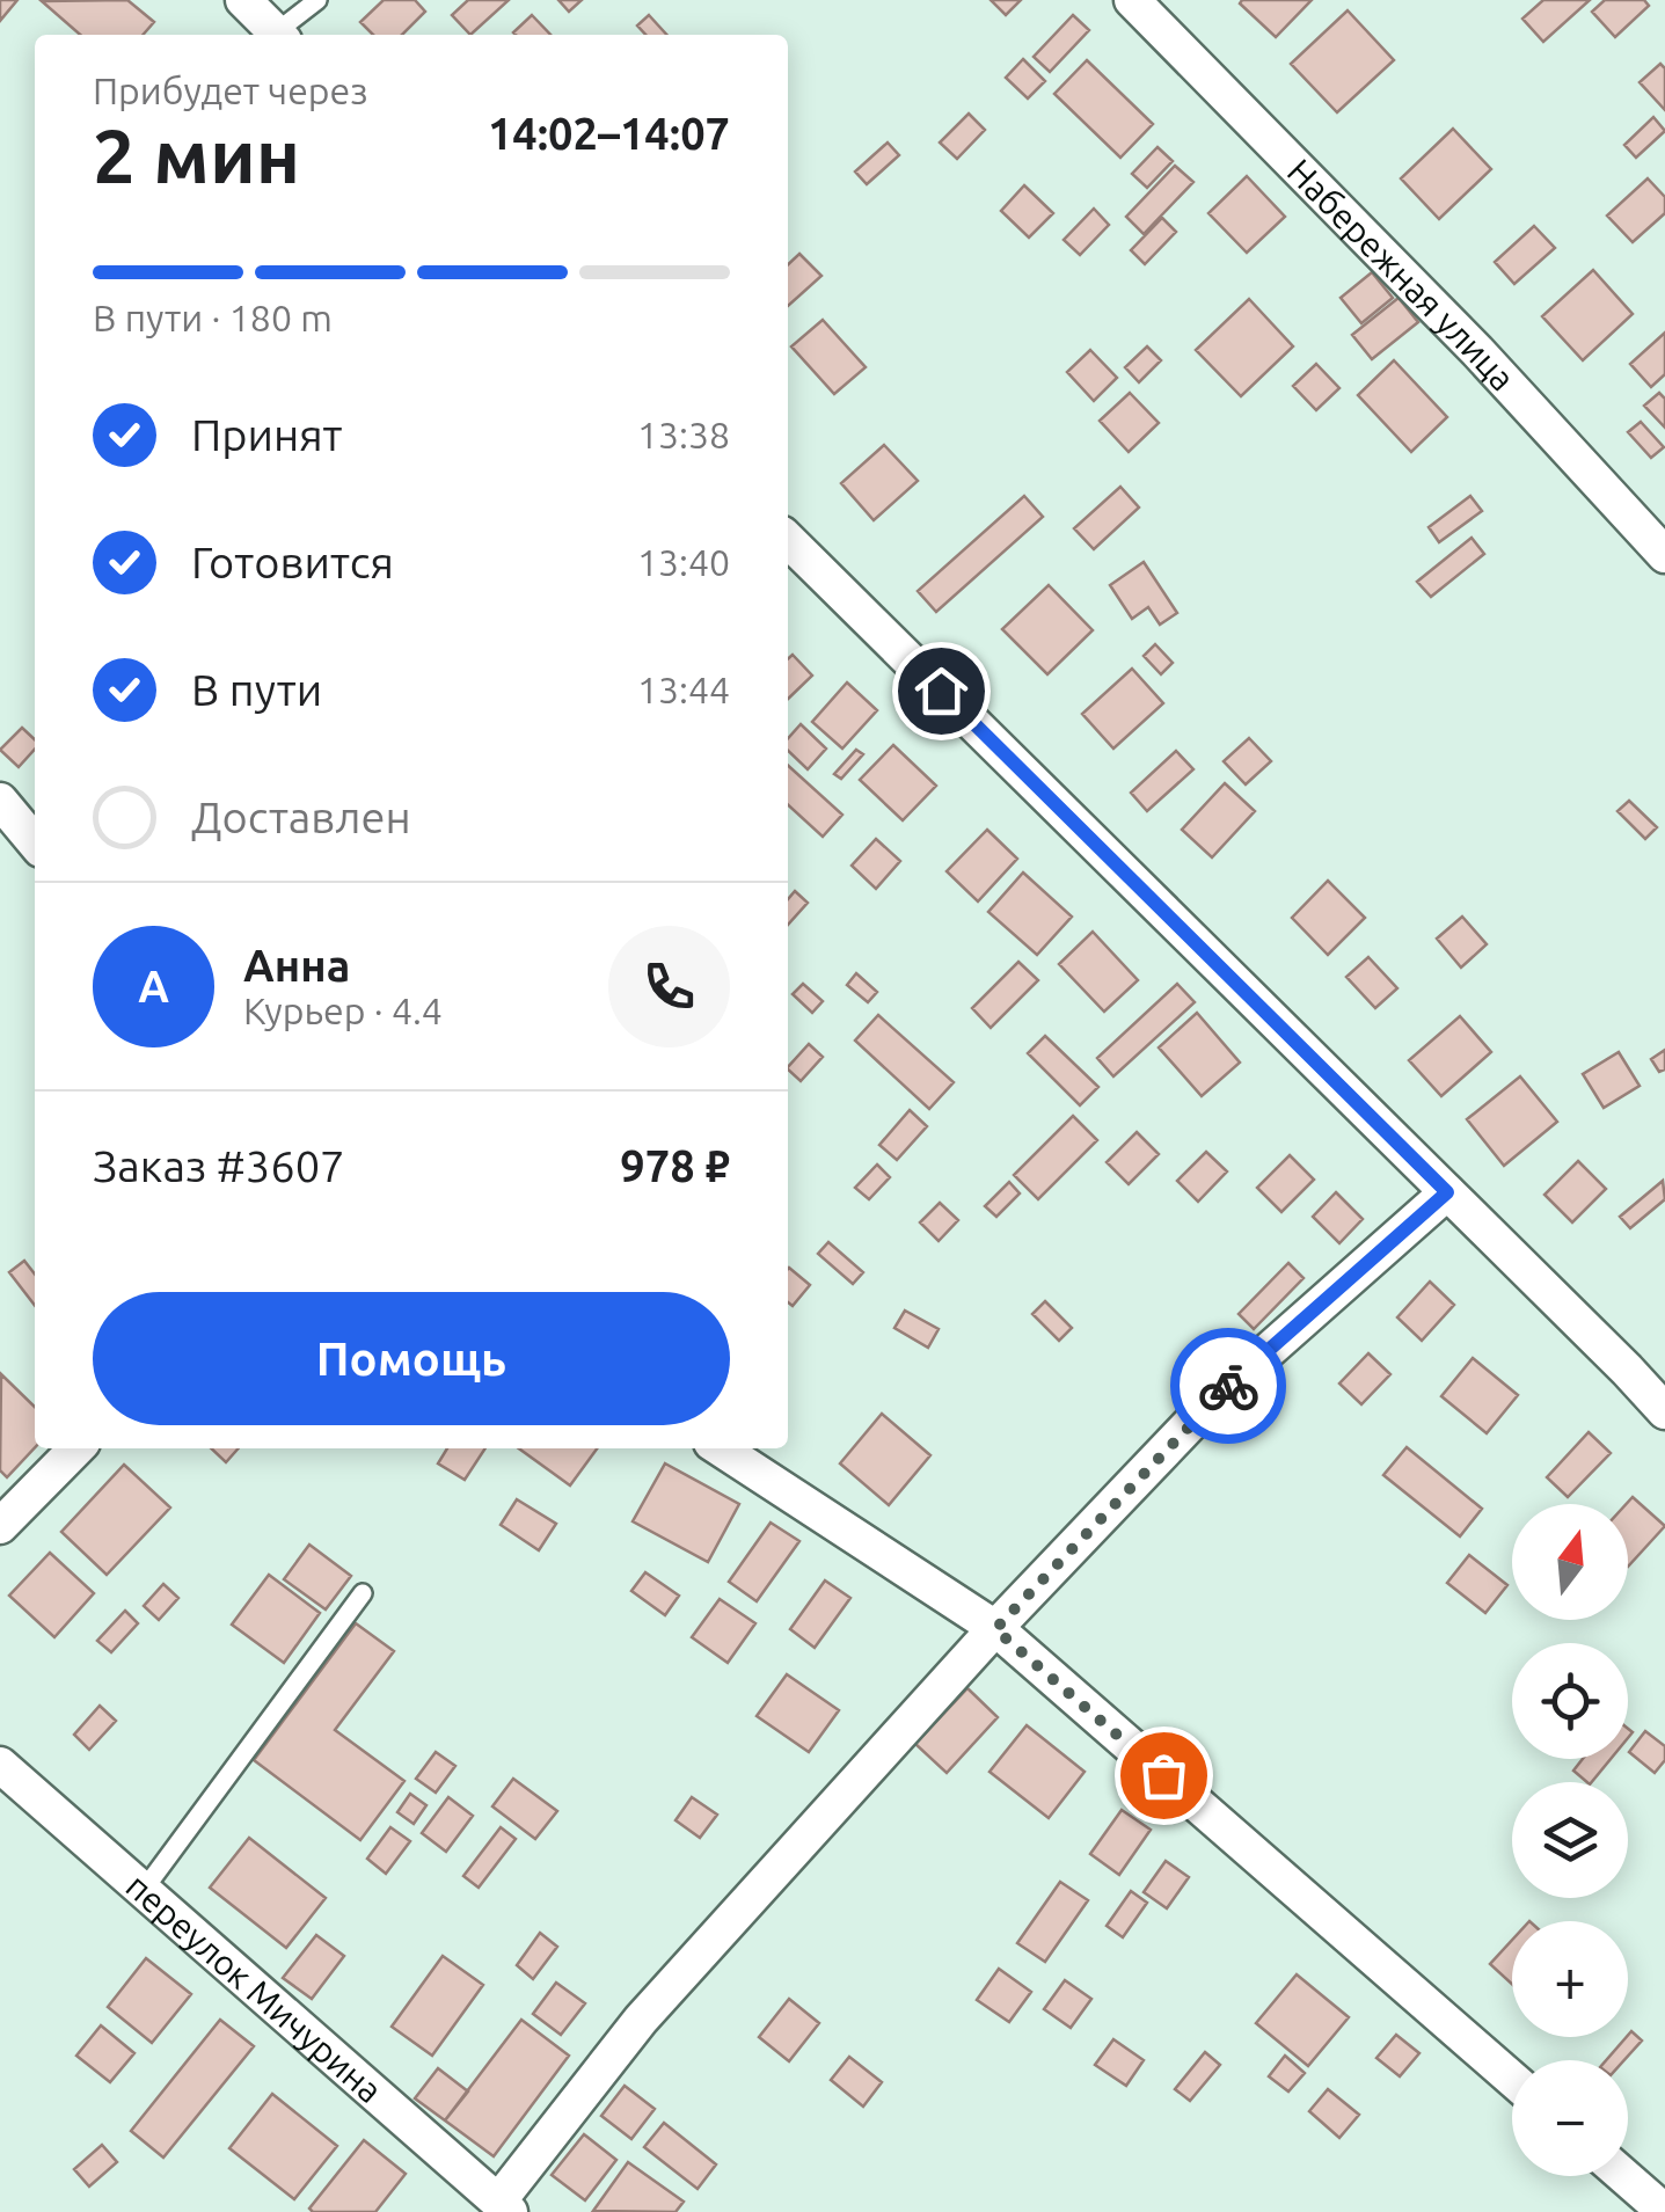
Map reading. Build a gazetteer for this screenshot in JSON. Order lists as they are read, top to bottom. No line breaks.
{"streets":{"street":["Набережная улица","переулок Мичурина"]},"north":"top","page":{"heading":["2 мин","Прибудет через","14:02–14:07"],"panel":["Анна","Курьер · 4.4","Заказ #3607","978 ₽"],"bar":"В пути · 180 m","list":[["Принят","13:38"],["Готовится","13:40"],["В пути","13:44"],"Доставлен"],"round":"А","buttons":"Помощь","map_buttons":["+","−"]}}
